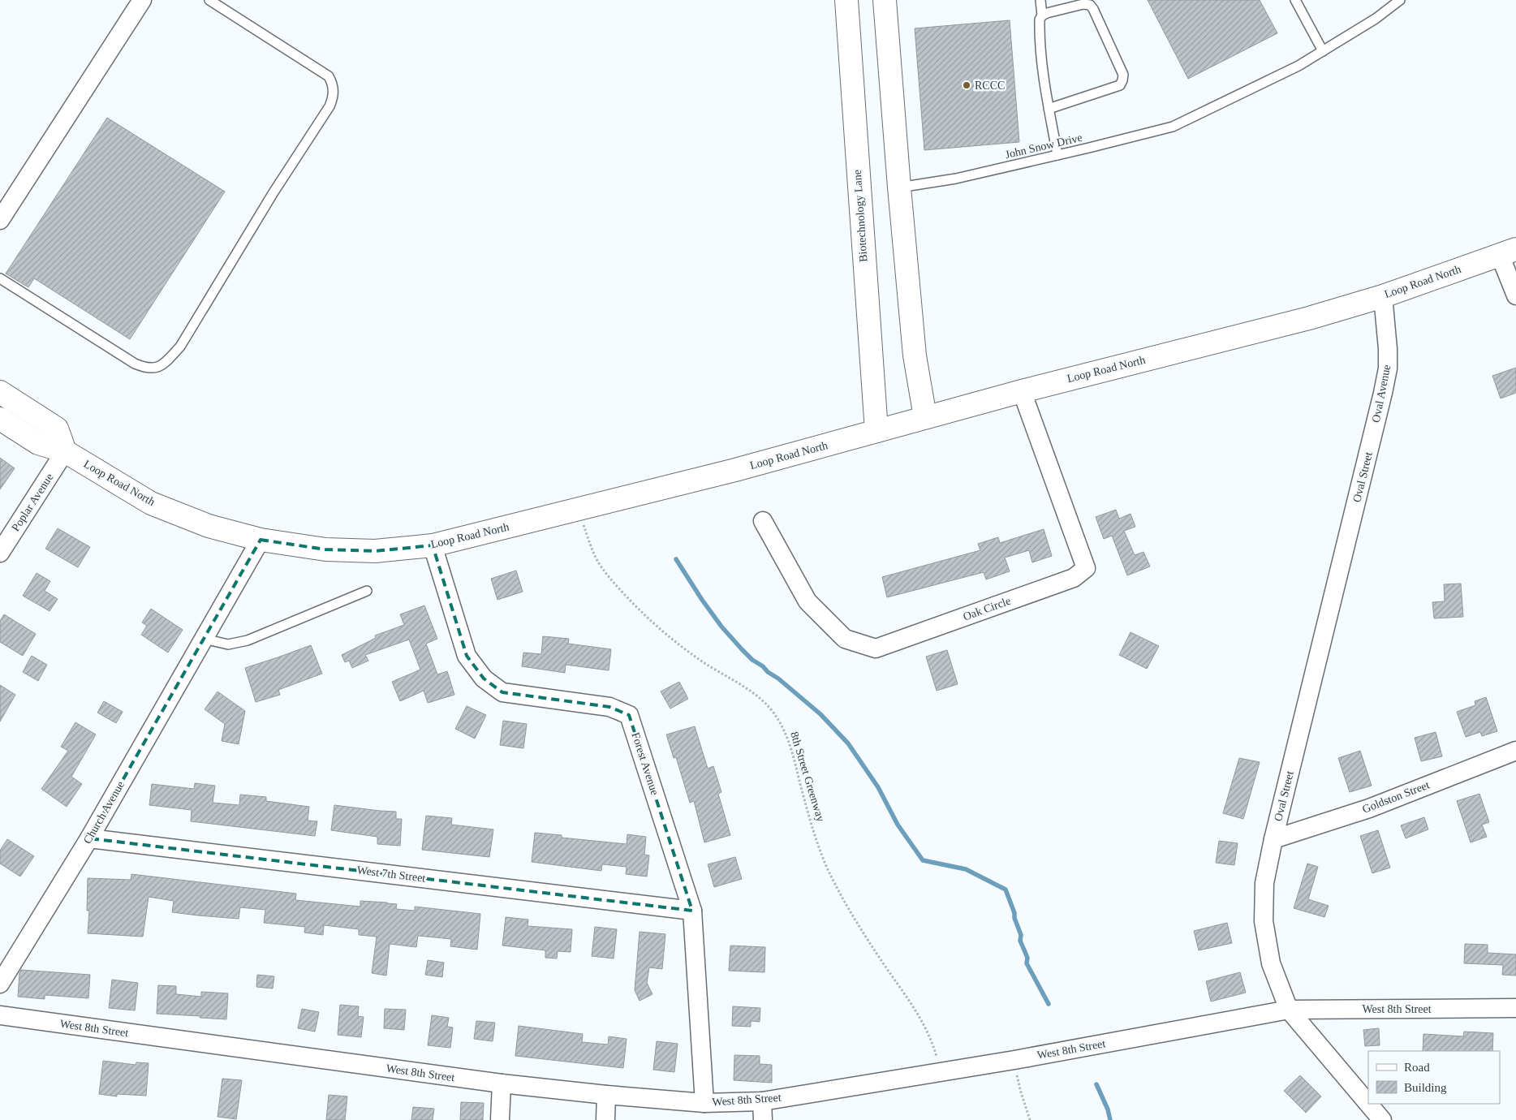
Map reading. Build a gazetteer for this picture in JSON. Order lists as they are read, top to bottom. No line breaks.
{"streets":{"main road":["Biotechnology Lane","Loop Road North"],"street":["Oval Avenue","Oval Street","Poplar Avenue","Oak Circle","Forest Avenue","Goldston Street","Church Avenue","West 7th Street","West 8th Street"],"lane":["John Snow Drive"],"path":["8th Street Greenway"]},"crossings":[["Biotechnology Lane","Loop Road North"],["Loop Road North","Oval Avenue"],["Loop Road North","Poplar Avenue"],["Loop Road North","Oak Circle"],["Loop Road North","Forest Avenue"],["Loop Road North","8th Street Greenway"],["Loop Road North","Church Avenue"],["Oval Avenue","Oval Street"],["Oval Street","Goldston Street"],["Oval Street","West 8th Street"],["Forest Avenue","West 7th Street"],["Forest Avenue","West 8th Street"],["Church Avenue","West 7th Street"]],"places":["RCCC"],"legend":["Road","Building"]}
